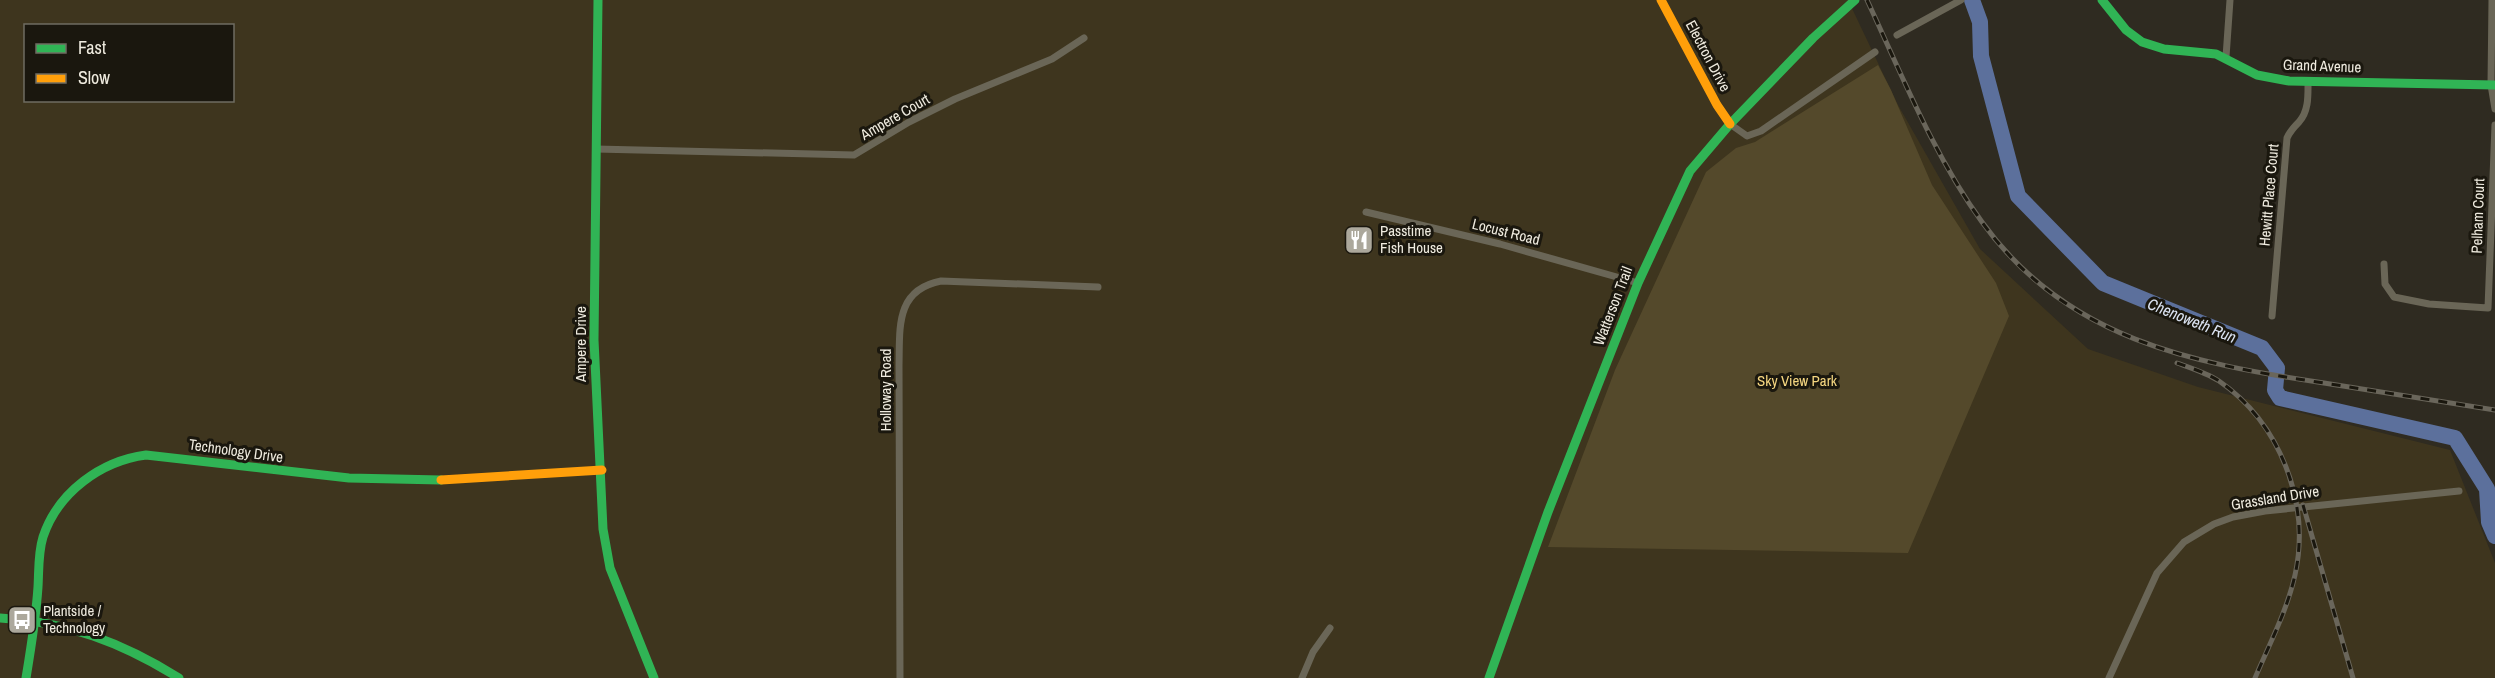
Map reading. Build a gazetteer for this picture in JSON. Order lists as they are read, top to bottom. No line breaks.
{"streets":{"street":["Electron Drive","Grand Avenue","Ampere Court","Hewitt Place Court","Pelham Court","Locust Road","Watterson Trail","Ampere Drive","Holloway Road","Technology Drive","Grassland Drive"]},"crossings":[["Electron Drive","Watterson Trail"],["Grand Avenue","Hewitt Place Court"],["Ampere Court","Ampere Drive"],["Locust Road","Watterson Trail"],["Ampere Drive","Technology Drive"]],"water":["Chenoweth Run"],"parks":["Sky View Park"],"places":{"restaurant":["Passtime Fish House"],"bus stop":["Plantside / Technology"]},"legend":["Fast","Slow"]}
